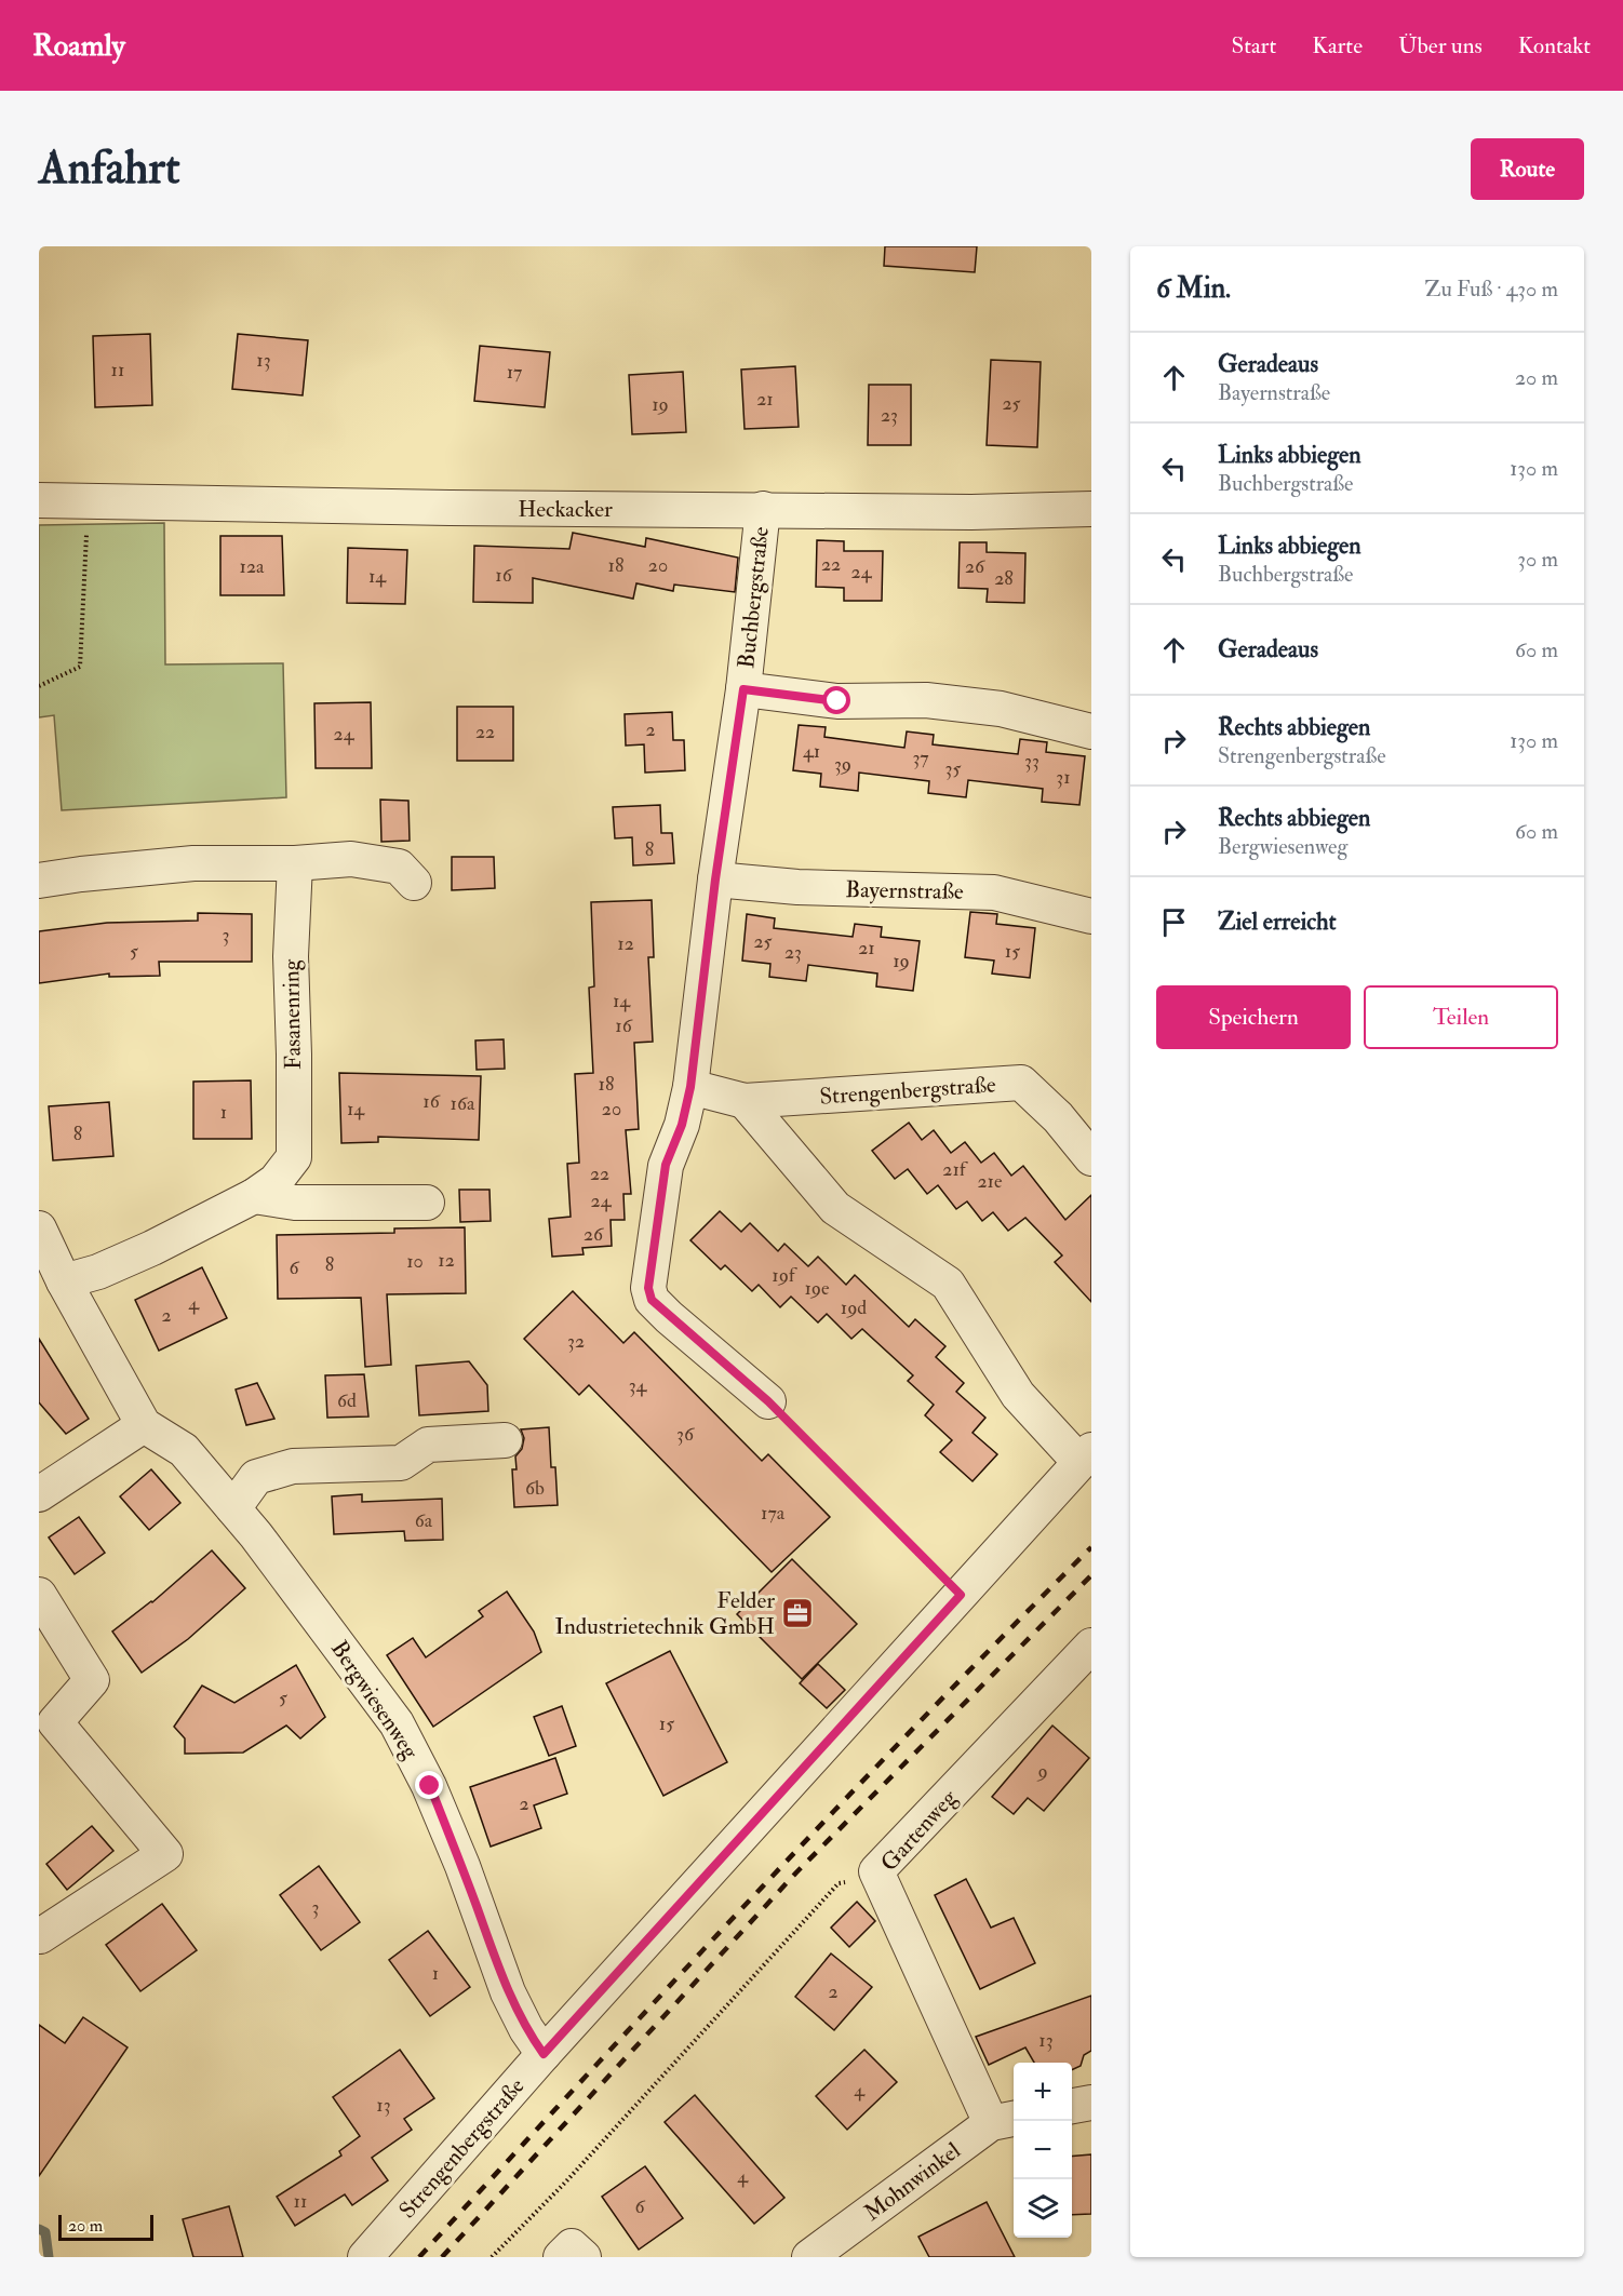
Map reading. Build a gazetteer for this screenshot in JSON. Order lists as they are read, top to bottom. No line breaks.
{"streets":{"street":["Heckacker","Buchbergstraße","Bayernstraße","Fasanenring","Strengenbergstraße","Bergwiesenweg","Gartenweg","Mohnwinkel"]},"crossings":[["Heckacker","Buchbergstraße"],["Buchbergstraße","Bayernstraße"],["Buchbergstraße","Strengenbergstraße"],["Strengenbergstraße","Bergwiesenweg"],["Gartenweg","Mohnwinkel"]],"places":{"office":["Felder Industrietechnik GmbH"]},"house_numbers":["13","11","17","21","25","19","23","22","18","20","12a","26","24","16","14","28","2","22","24","41","37","33","39","35","31","8","3","25","12","21","5","15","23","19","14","16","18","16","16a","14","20","1","8","21f","22","21e","24","26","12","10","8","6","19f","19e","4","19d","2","32","34","6d","36","6b","17a","6a","5","15","9","2","3","1","2","13","4","13","4","11","6"],"scale_bar":"20 m","page":{"header":"Roamly","nav":["Start","Karte","Über uns","Kontakt"],"buttons":["Route",["Speichern","Teilen"]],"title":"Anfahrt","heading":["6 Min.","Zu Fuß · 430 m"],"list":[["Geradeaus","Bayernstraße","20 m"],["Links abbiegen","Buchbergstraße","130 m"],["Links abbiegen","Buchbergstraße","30 m"],["Geradeaus","60 m"],["Rechts abbiegen","Strengenbergstraße","130 m"],["Rechts abbiegen","Bergwiesenweg","60 m"],"Ziel erreicht"],"map_buttons":["+","−"],"scale":"20 m"}}
